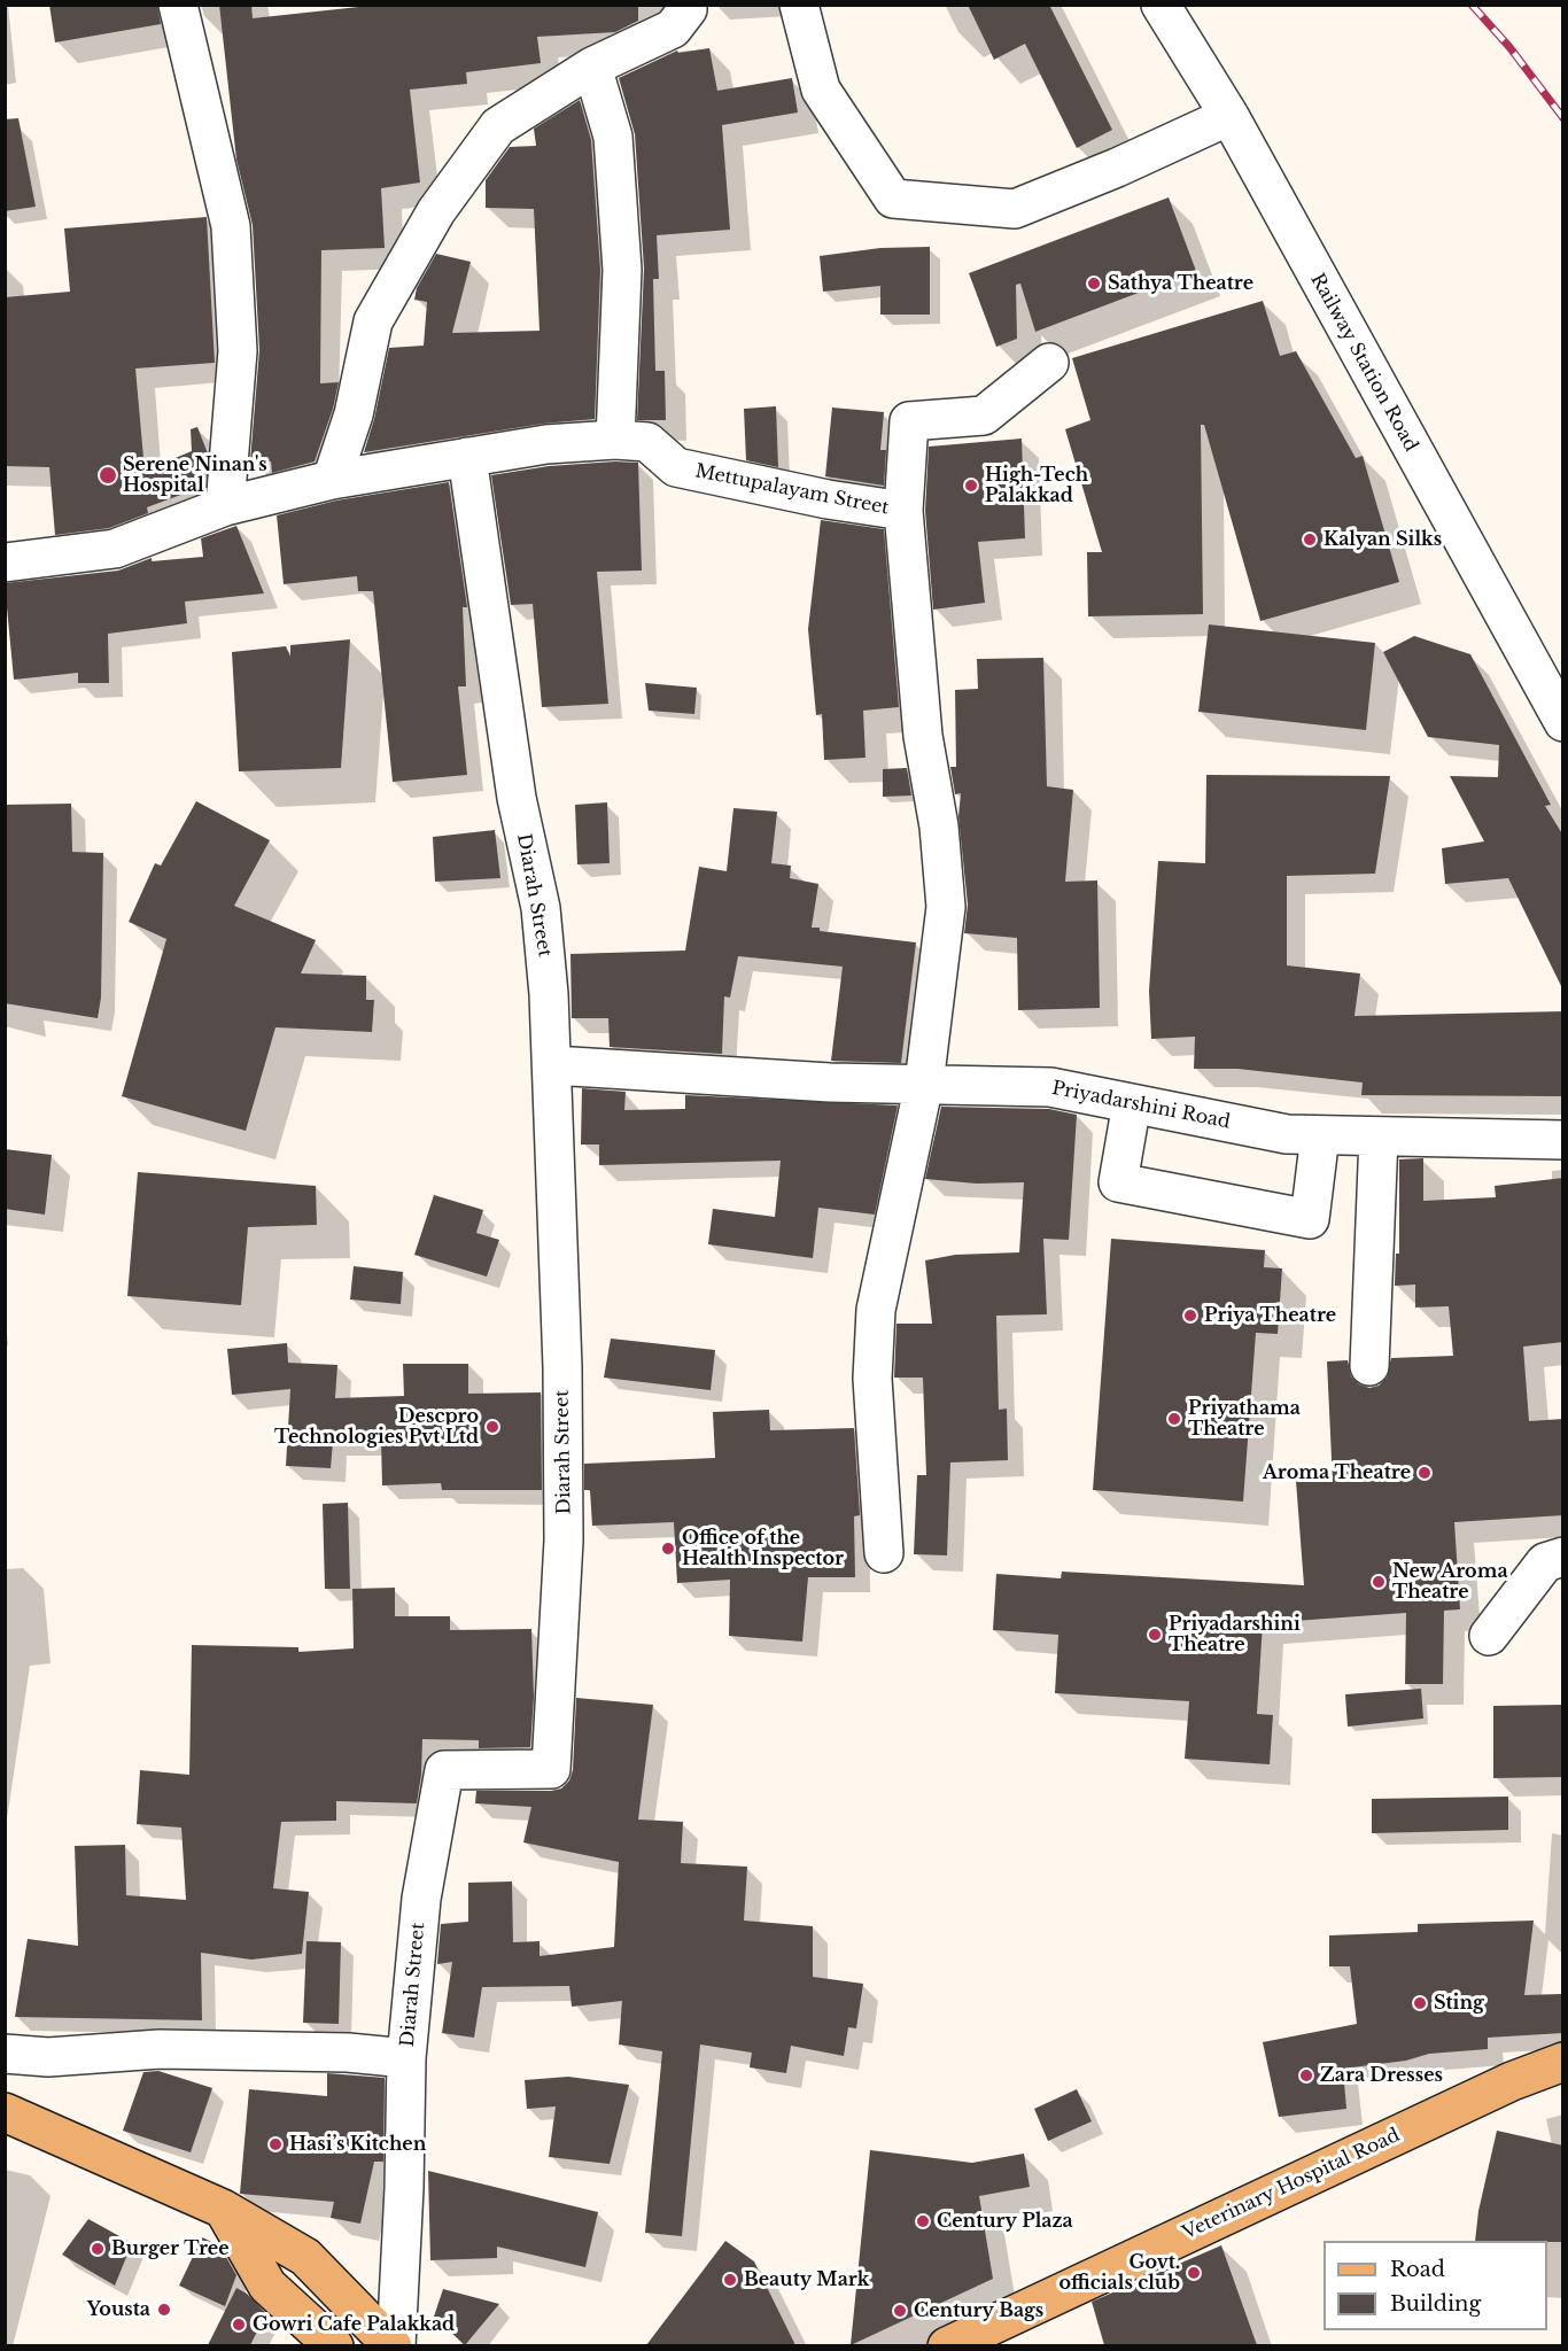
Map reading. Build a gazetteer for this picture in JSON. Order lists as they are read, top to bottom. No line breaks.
{"streets":{"main road":["Veterinary Hospital Road"],"street":["Railway Station Road","Mettupalayam Street","Diarah Street","Priyadarshini Road"]},"crossings":[["Mettupalayam Street","Diarah Street"],["Mettupalayam Street","Priyadarshini Road"],["Diarah Street","Priyadarshini Road"]],"places":["Sathya Theatre","Serene Ninan's Hospital","High-Tech Palakkad","Kalyan Silks","Priya Theatre","Priyathama Theatre","Descpro Technologies Pvt Ltd","Aroma Theatre","Office of the Health Inspector","New Aroma Theatre","Priyadarshini Theatre","Sting","Zara Dresses","Hasi’s Kitchen","Century Plaza","Burger Tree","Govt. officials club","Beauty Mark","Yousta","Century Bags","Gowri Cafe Palakkad"],"legend":["Road","Building"]}
